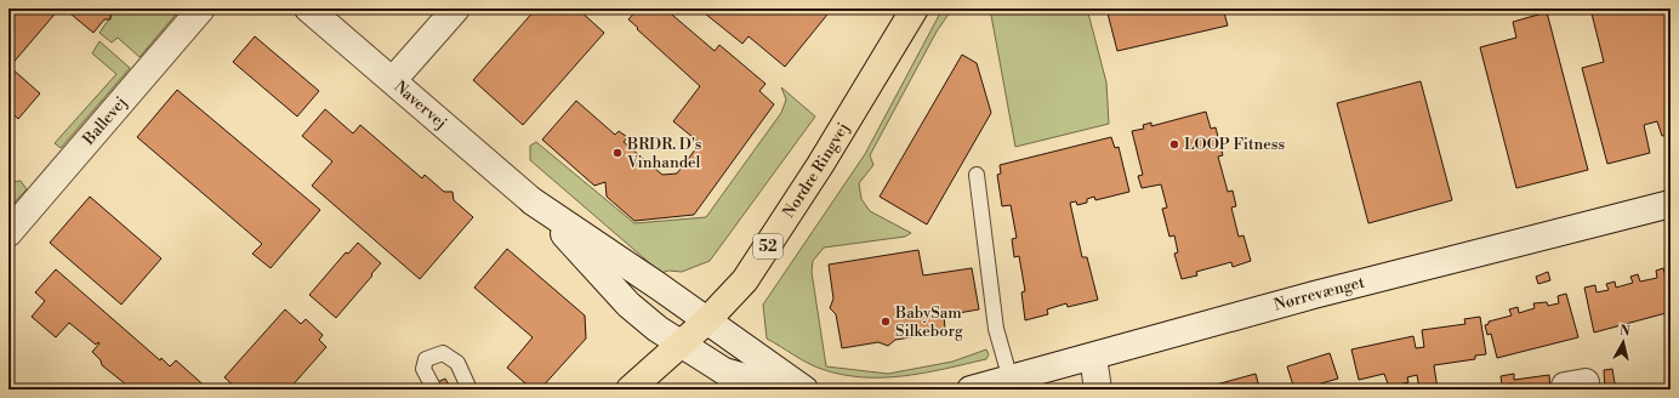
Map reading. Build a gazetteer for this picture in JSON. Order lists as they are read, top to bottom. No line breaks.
{"streets":{"main road":["Nordre Ringvej","52"],"street":["Navervej","Ballevej","Nørrevænget"]},"crossings":[["Navervej","Nordre Ringvej"]],"places":["LOOP Fitness","BRDR. D's Vinhandel","BabySam Silkeborg"],"north":"top"}
